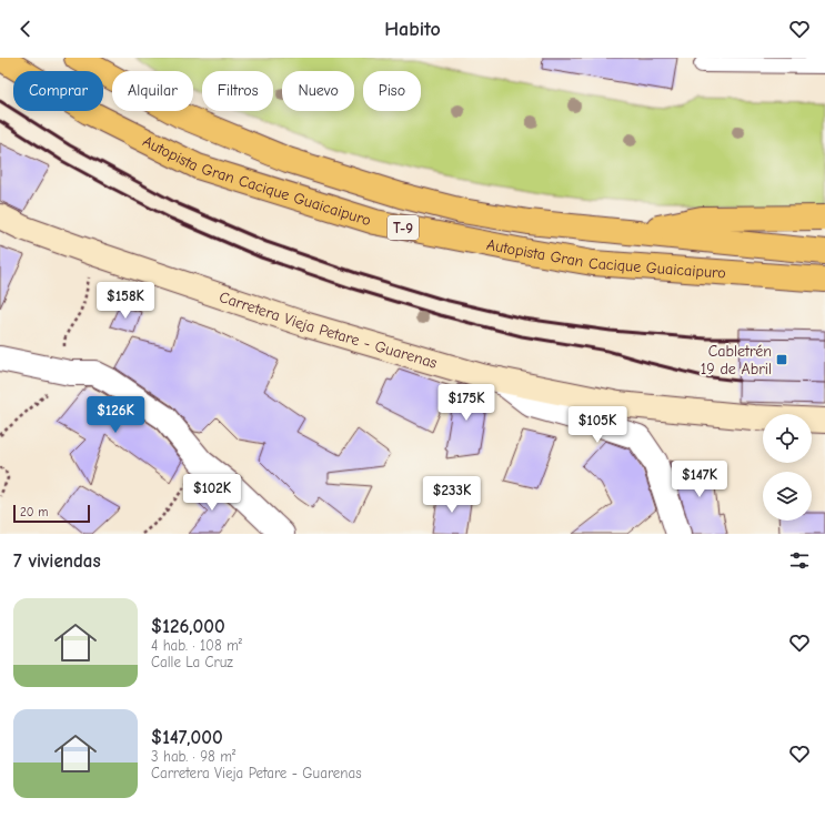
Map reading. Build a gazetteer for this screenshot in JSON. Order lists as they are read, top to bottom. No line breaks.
{"streets":{"highway":["Autopista Gran Cacique Guaicaipuro","T-9"],"street":["Carretera Vieja Petare - Guarenas"]},"places":{"transit":["Cabletrén 19 de Abril"]},"scale_bar":"20 m","page":{"header":"Habito","chip":["Comprar","Alquilar","Filtros","Nuevo","Piso"],"price":["$158K","$175K","$126K","$105K","$147K","$102K","$233K"],"scale":"20 m","heading":"7 viviendas","list":[{"name":"$126,000","note":"4 hab. · 108 m² · Calle La Cruz"},{"name":"$147,000","note":"3 hab. · 98 m² · Carretera Vieja Petare - Guarenas"}]}}
